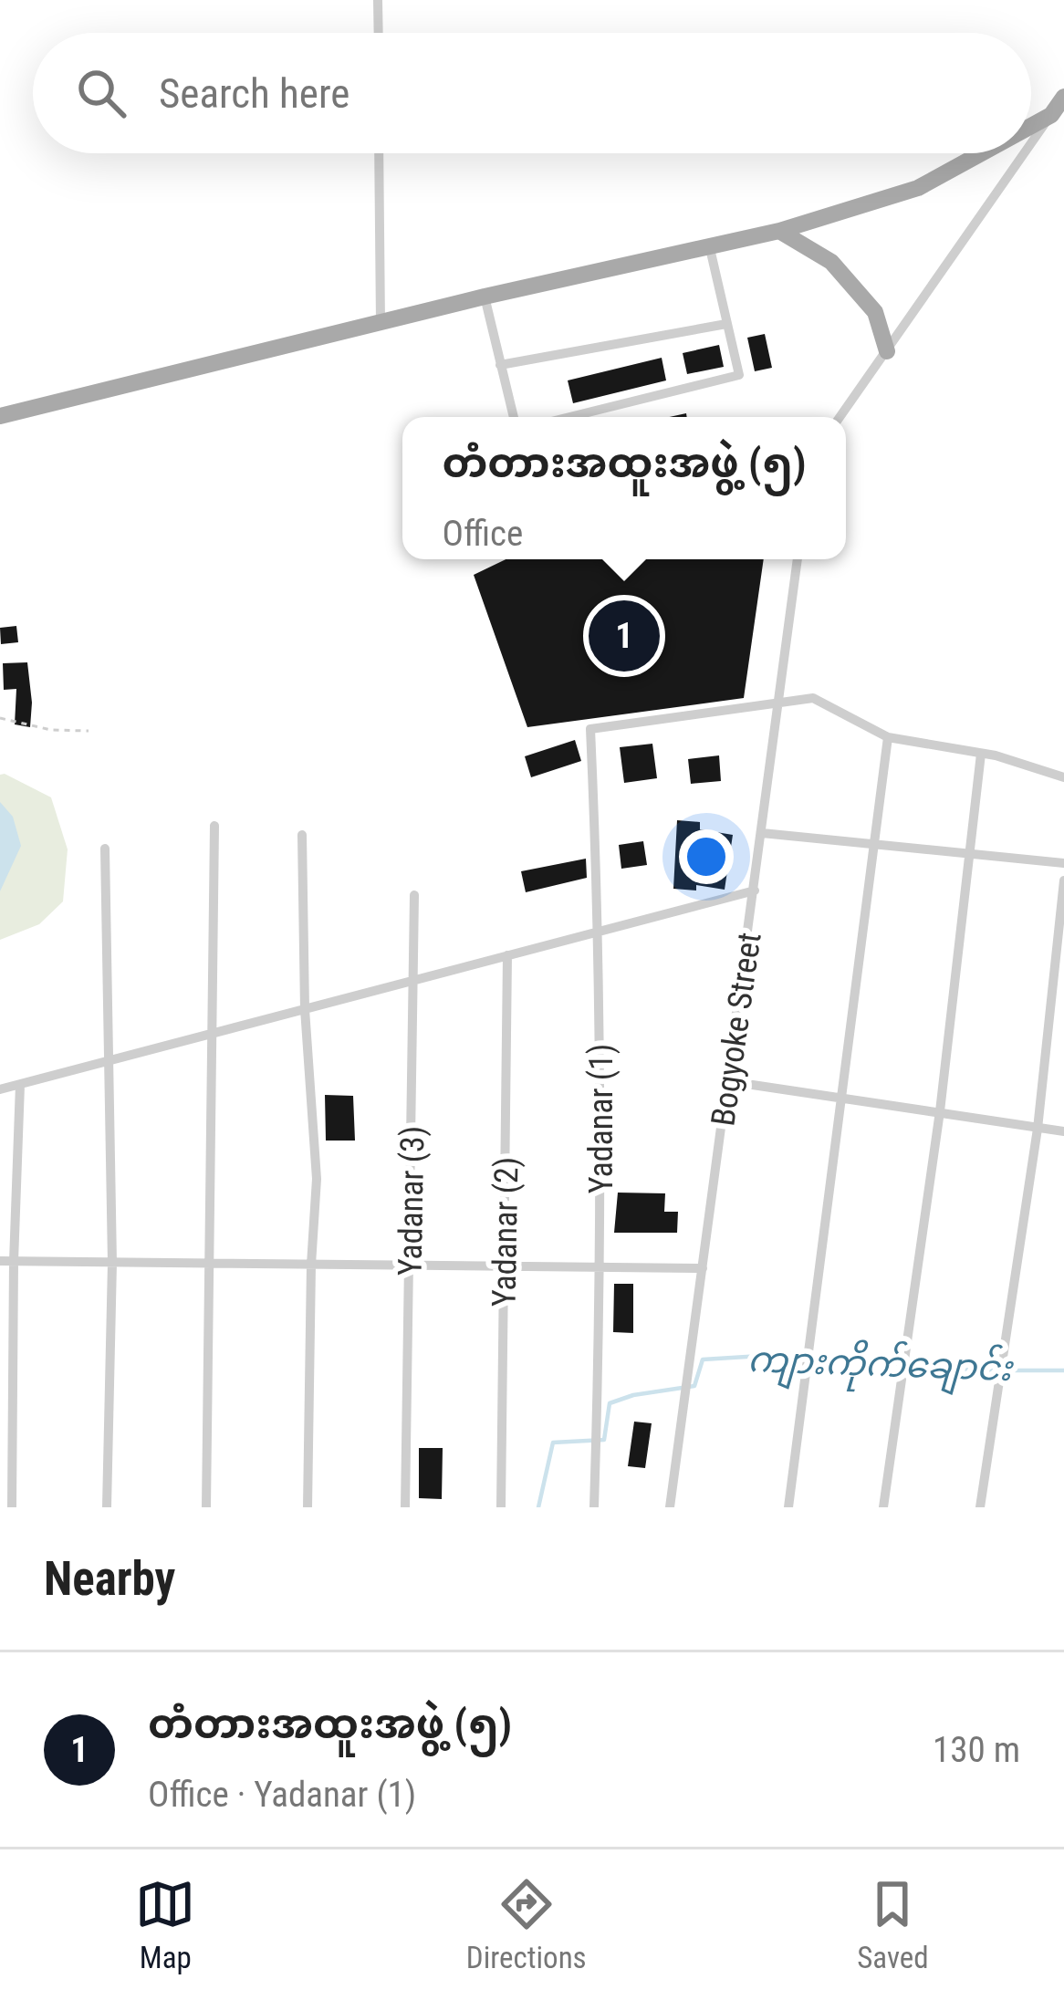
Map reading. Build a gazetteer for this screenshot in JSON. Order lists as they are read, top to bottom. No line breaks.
{"streets":{"street":["Bogyoke Street","Yadanar (1)","Yadanar (3)","Yadanar (2)"]},"crossings":[["Bogyoke Street","Yadanar (1)"]],"water":["ကျားကိုက်ချောင်း"],"page":{"search":"Search here","popup":["တံတားအထူးအဖွဲ့ (၅)","Office"],"pins":"1","heading":"Nearby","list":[{"mark":"1","name":"တံတားအထူးအဖွဲ့ (၅)","note":"Office · Yadanar (1)","value":"130 m"}],"nav":["Map","Directions","Saved"]}}
